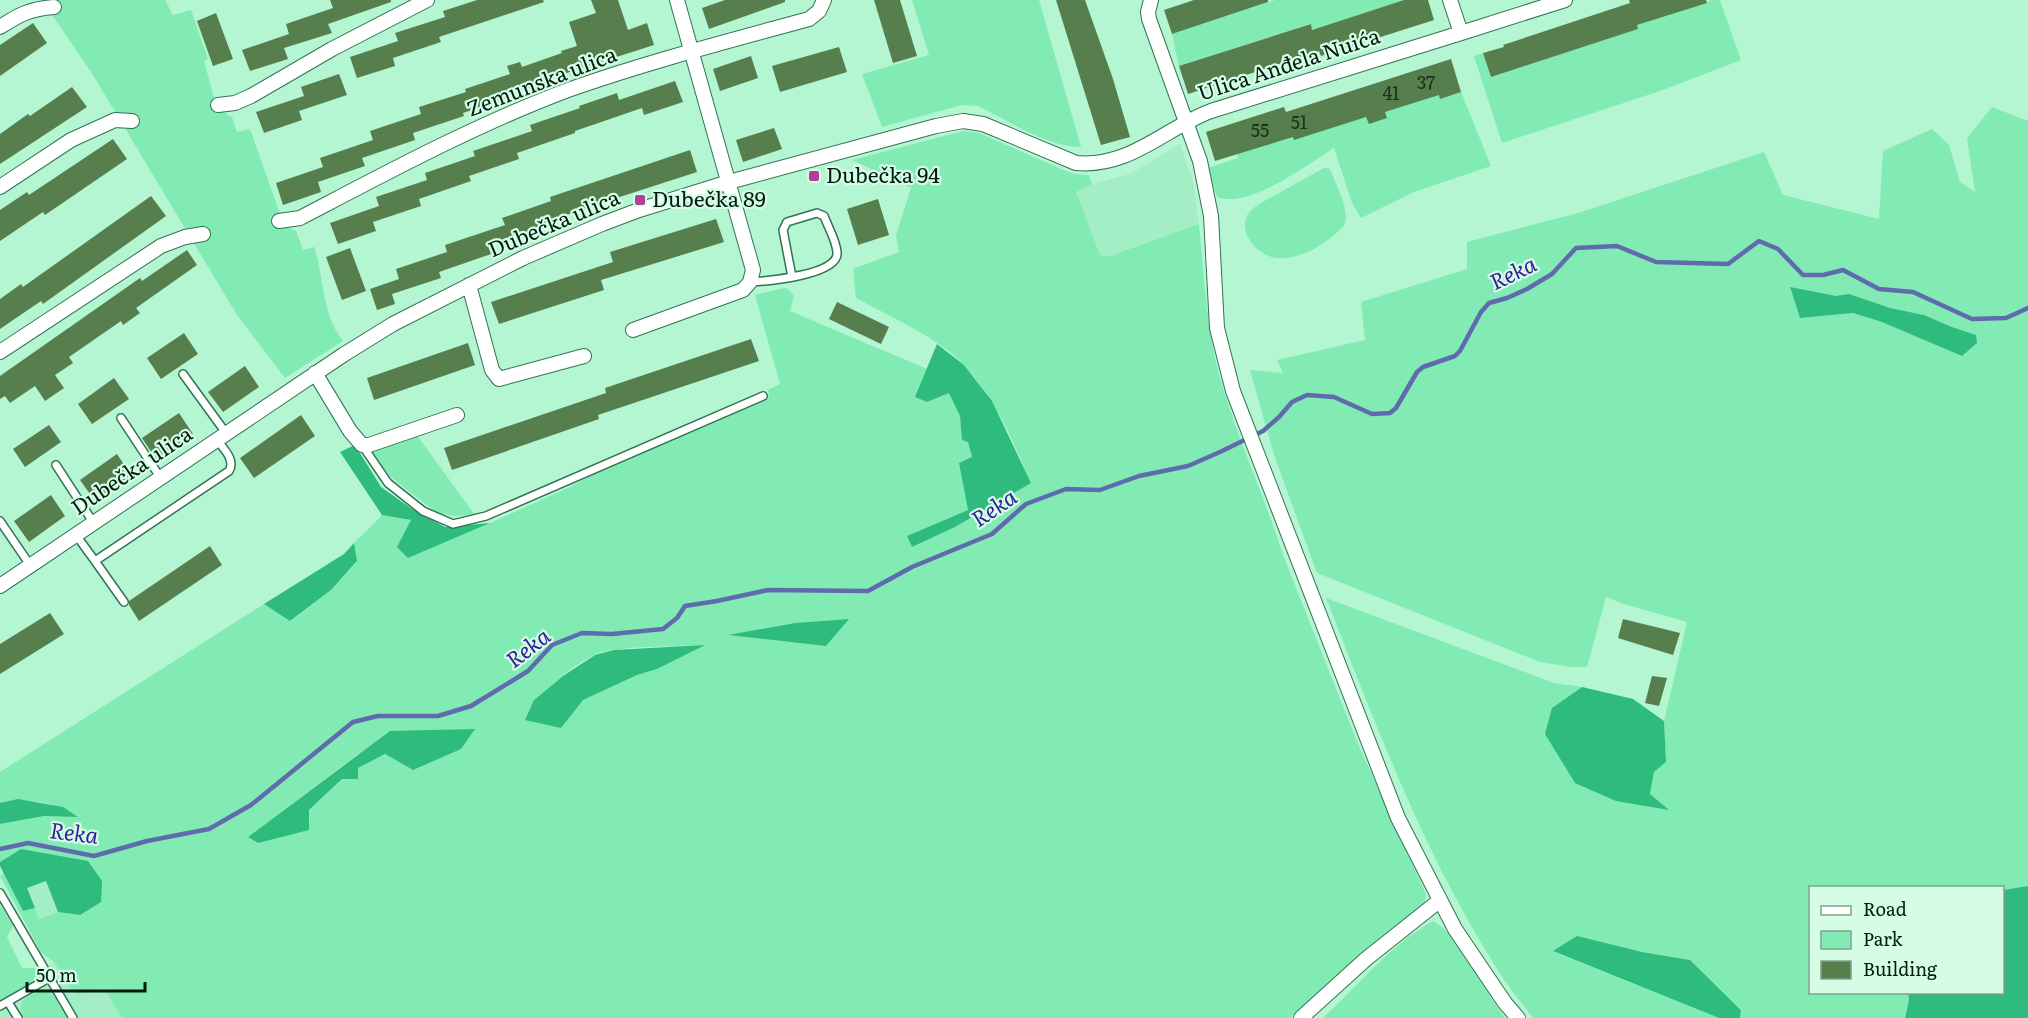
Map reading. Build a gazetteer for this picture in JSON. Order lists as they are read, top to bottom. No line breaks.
{"streets":{"street":["Ulica Anđela Nuića","Zemunska ulica","Dubečka ulica"]},"crossings":[["Ulica Anđela Nuića","Dubečka ulica"]],"water":["Reka"],"places":{"transit":["Dubečka 94","Dubečka 89"]},"house_numbers":["37","41","51","55"],"legend":["Road","Park","Building"],"scale_bar":"50 m"}
